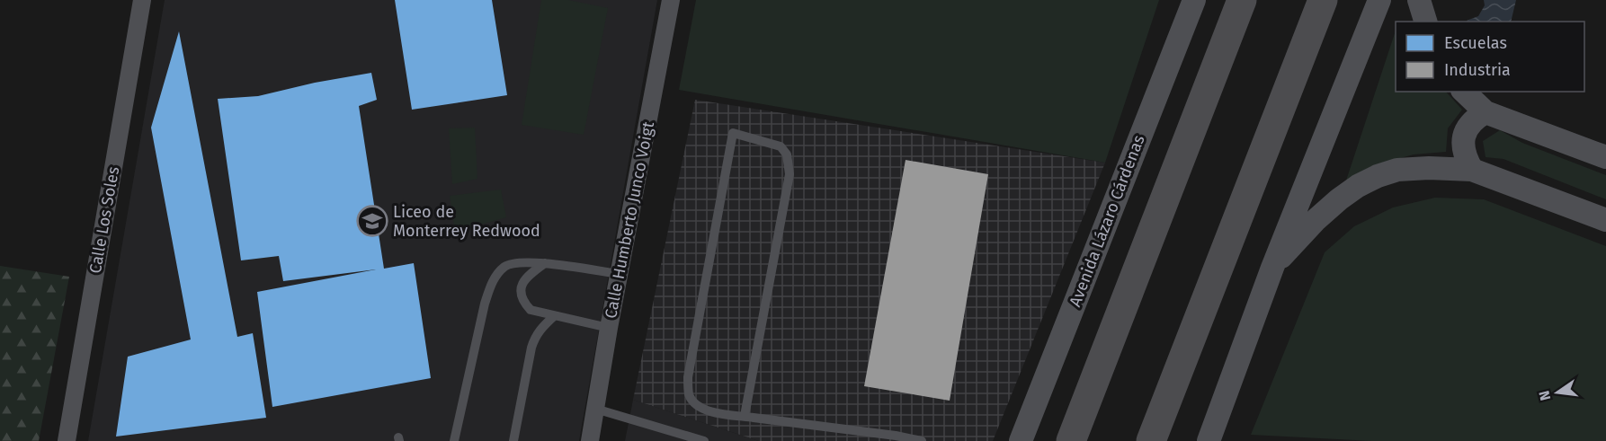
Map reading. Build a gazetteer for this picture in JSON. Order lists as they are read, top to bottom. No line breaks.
{"streets":{"street":["Calle Los Soles","Calle Humberto Junco Voigt","Avenida Lázaro Cárdenas"]},"places":{"school or university":["Liceo de Monterrey Redwood"]},"legend":["Escuelas","Industria"],"north":"left"}
